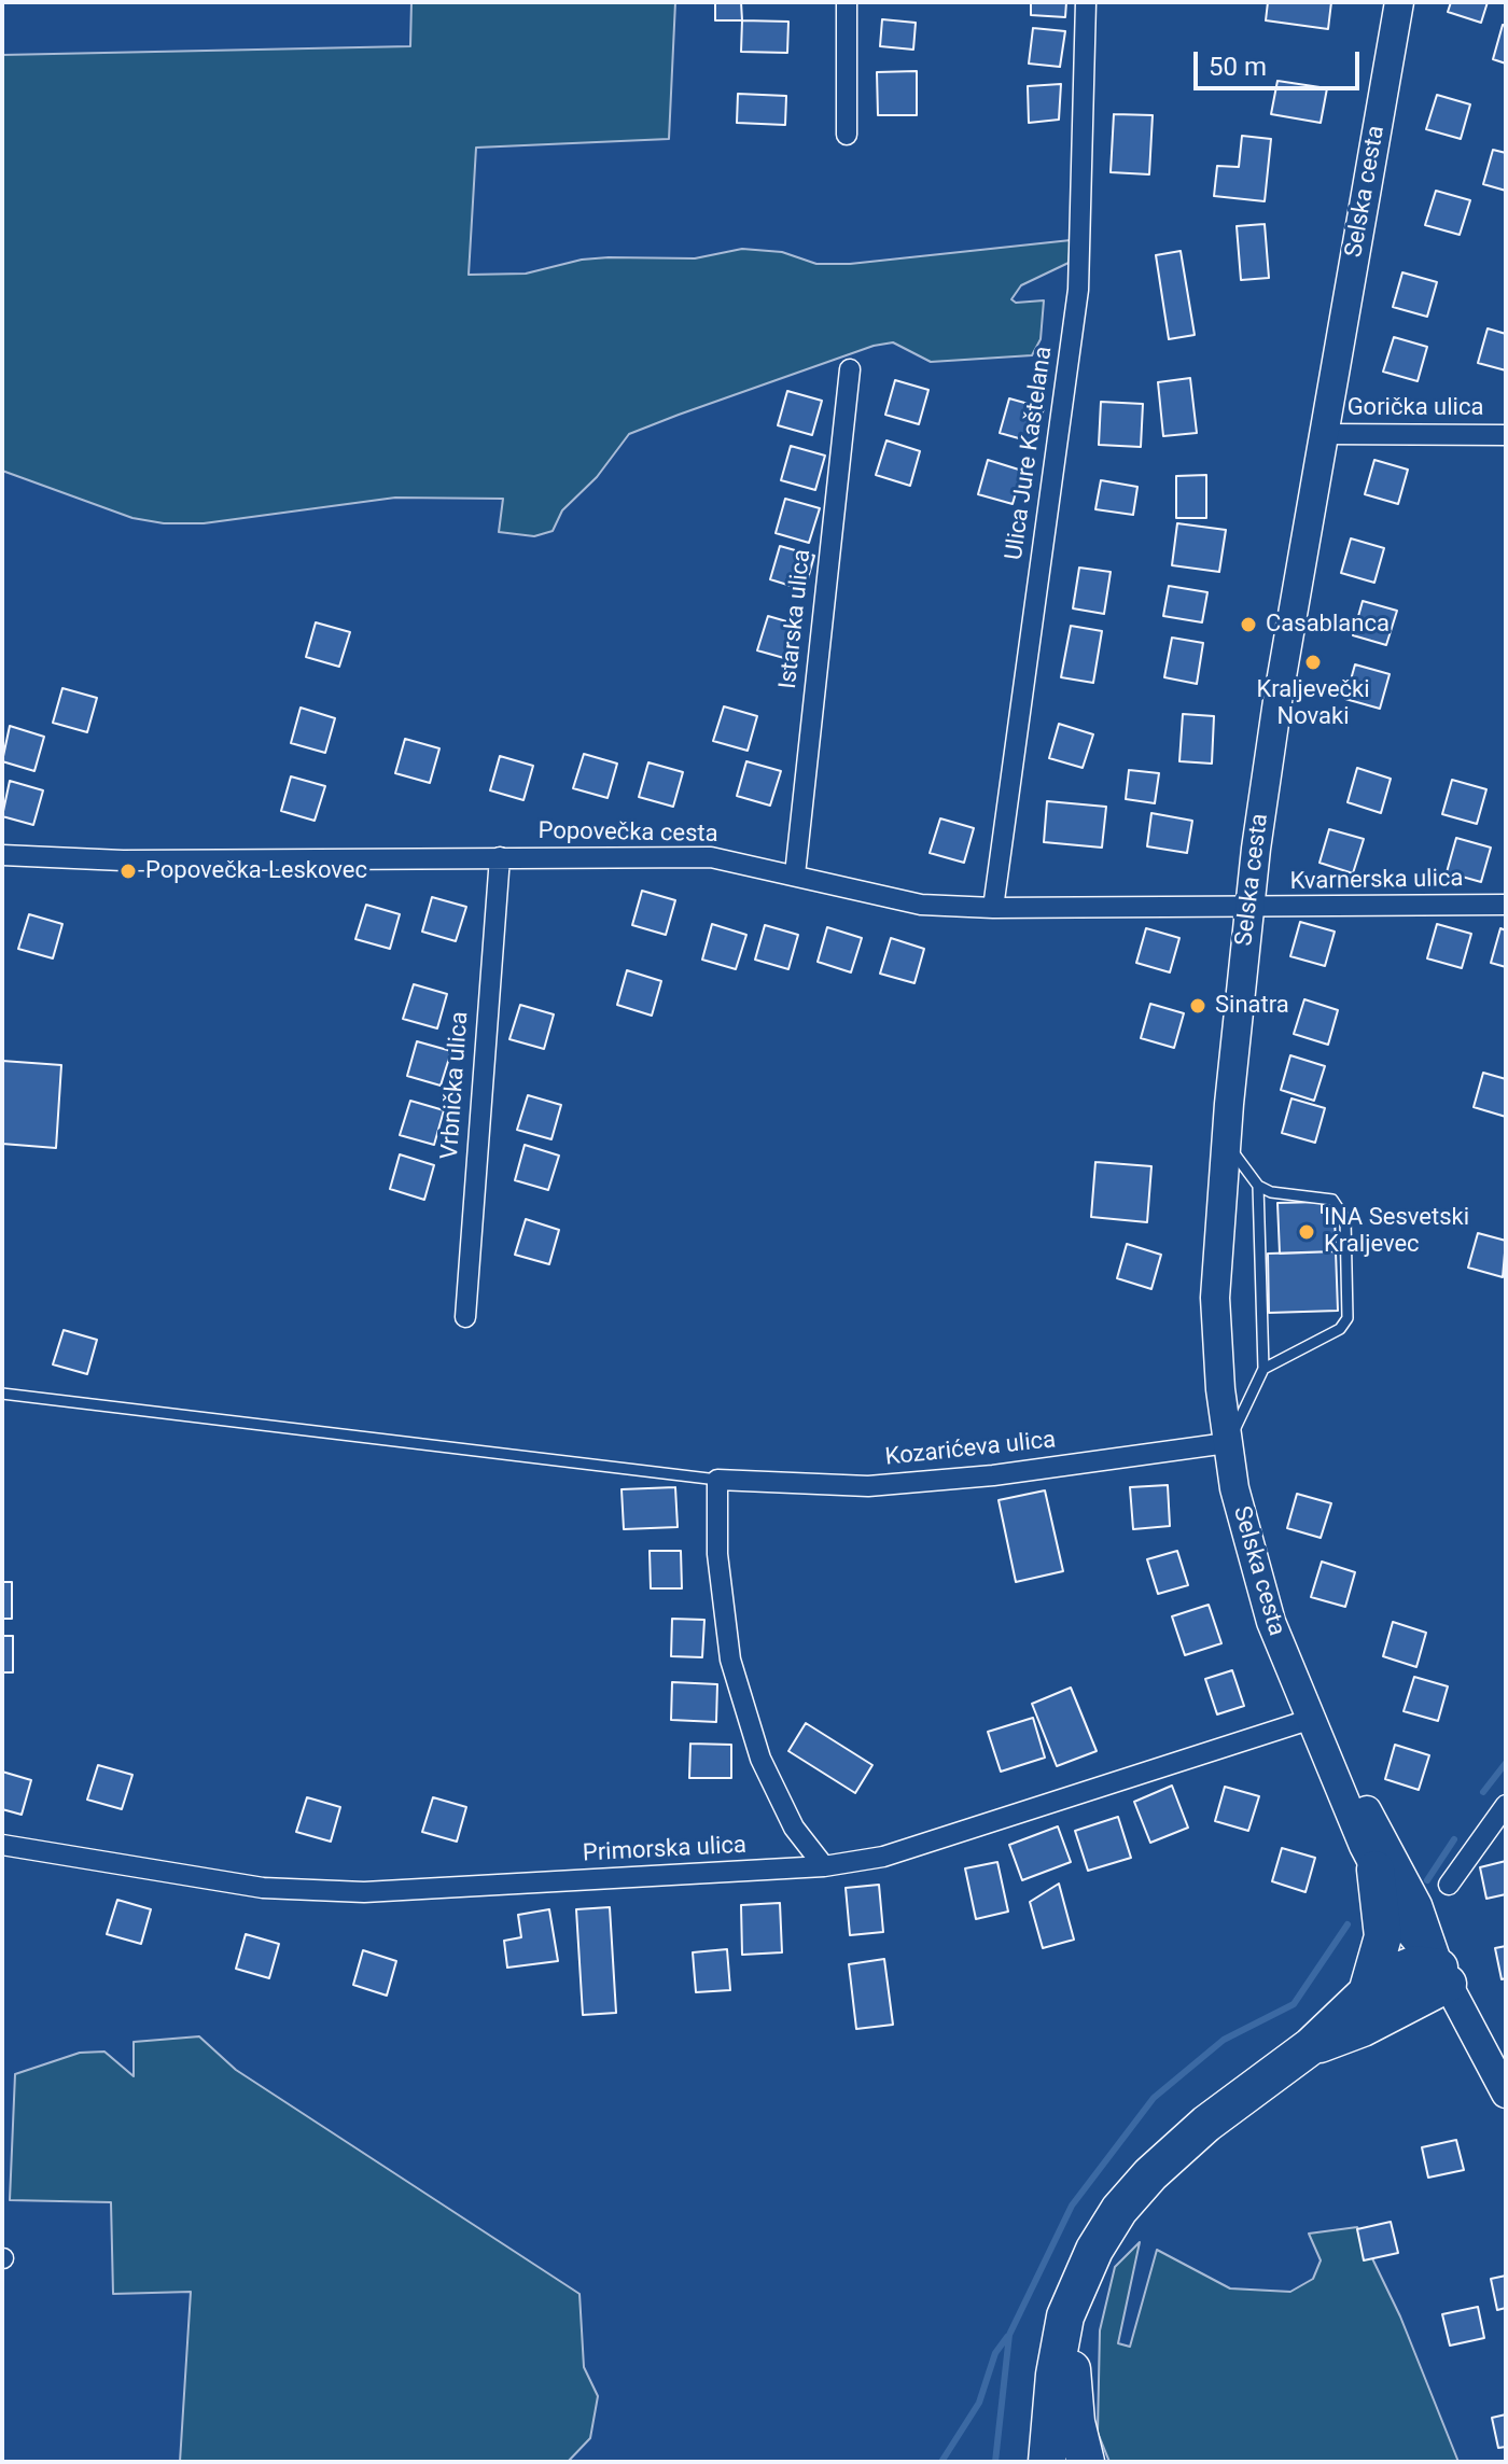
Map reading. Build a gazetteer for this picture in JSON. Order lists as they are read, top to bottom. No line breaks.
{"streets":{"main road":["Selska cesta"],"street":["Gorička ulica","Ulica Jure Kaštelana","Istarska ulica","Popovečka cesta","Kvarnerska ulica","Vrbnička ulica","Kozarićeva ulica","Primorska ulica"]},"crossings":[["Selska cesta","Gorička ulica"],["Selska cesta","Popovečka cesta"],["Selska cesta","Kvarnerska ulica"],["Selska cesta","Kozarićeva ulica"],["Selska cesta","Primorska ulica"],["Ulica Jure Kaštelana","Popovečka cesta"],["Istarska ulica","Popovečka cesta"],["Popovečka cesta","Kvarnerska ulica"],["Popovečka cesta","Vrbnička ulica"]],"places":["Casablanca","Kraljevečki Novaki","Popovečka-Leskovec","Sinatra","INA Sesvetski Kraljevec"],"scale_bar":"50 m"}
